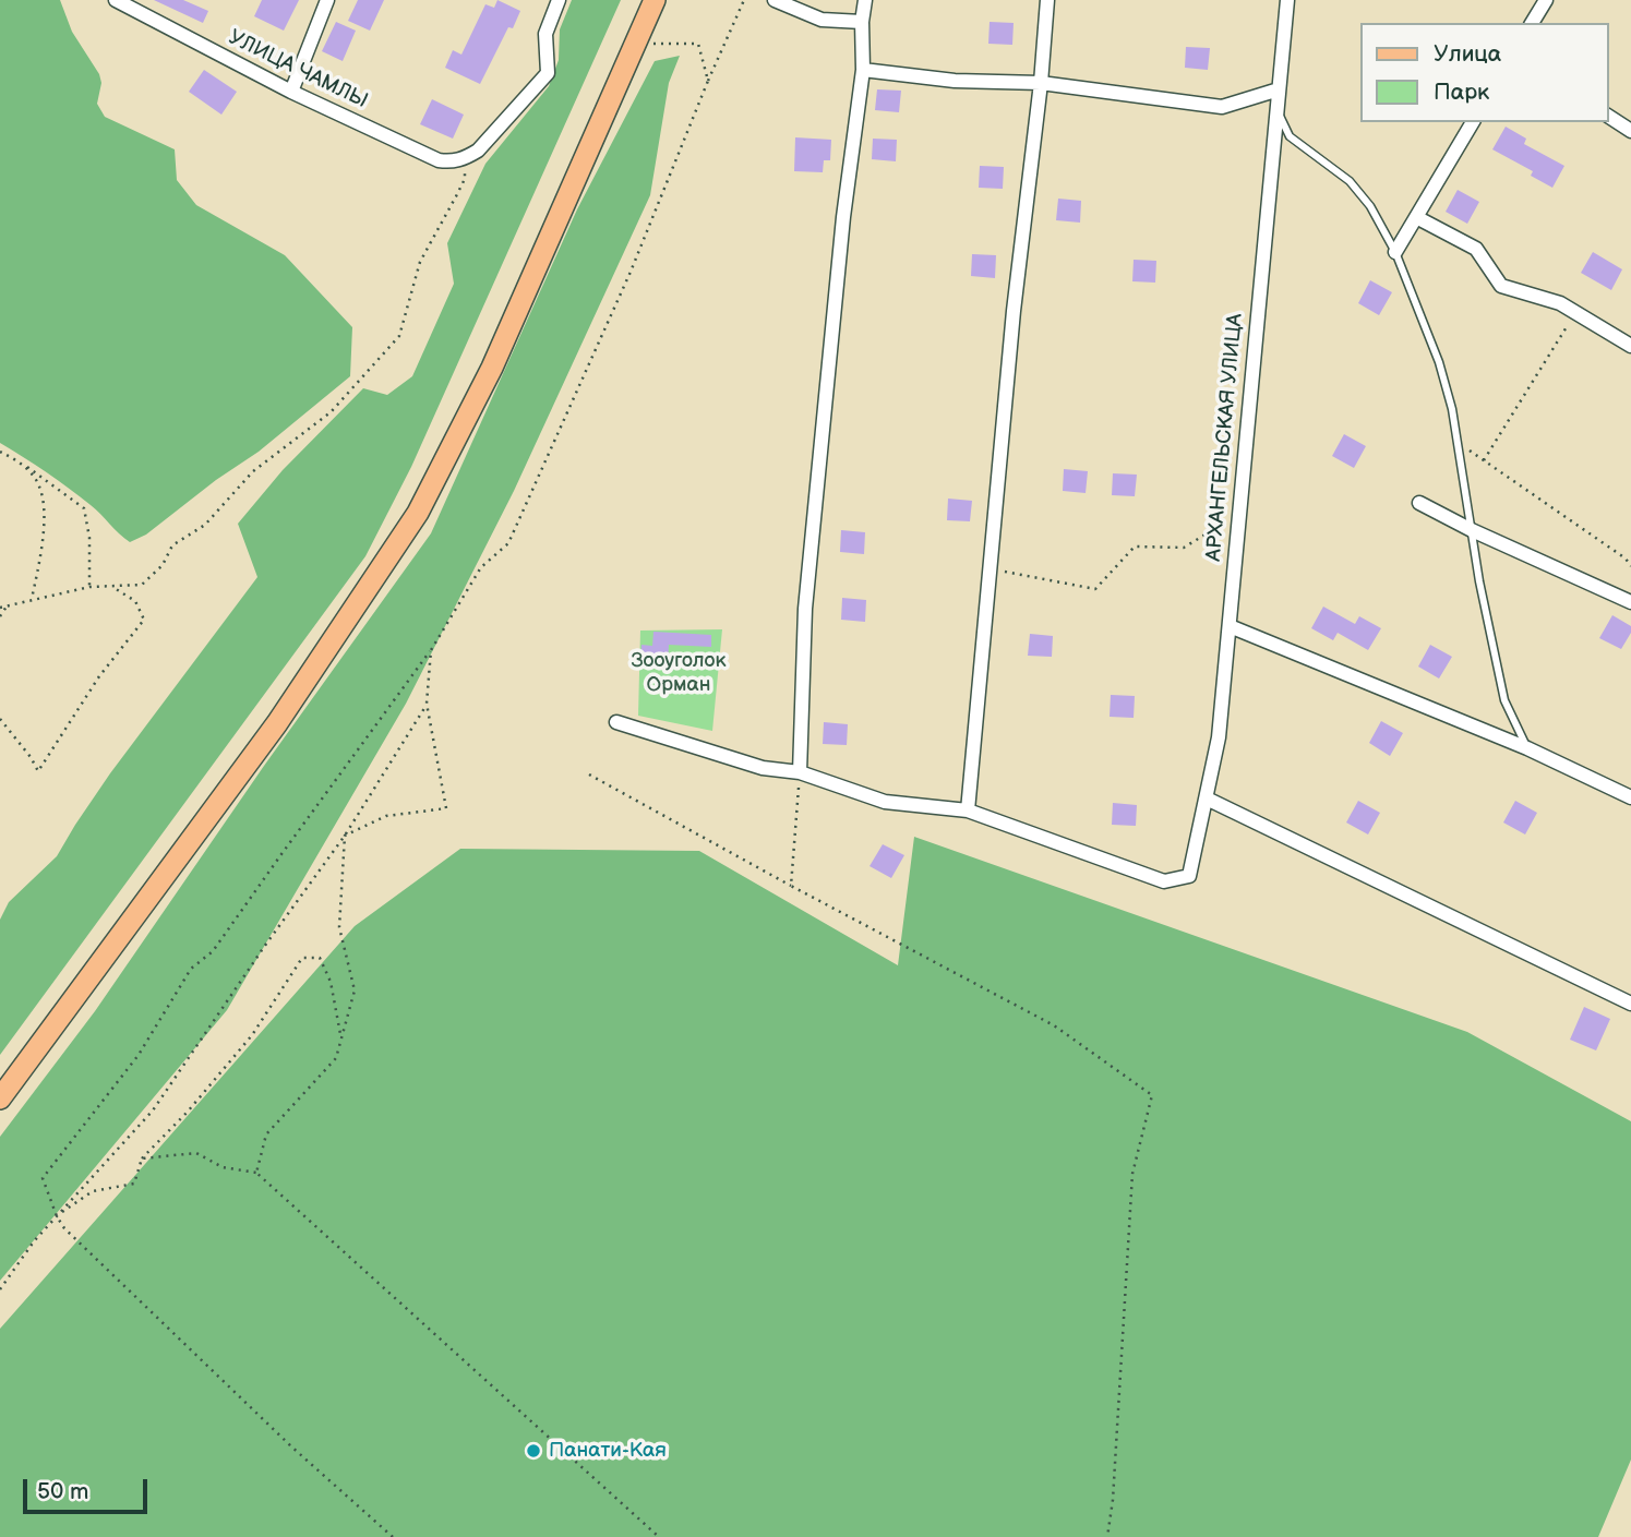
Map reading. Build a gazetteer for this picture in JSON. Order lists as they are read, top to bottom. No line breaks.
{"streets":{"street":["УЛИЦА ЧАМЛЫ","АРХАНГЕЛЬСКАЯ УЛИЦА"]},"parks":["Зооуголок Орман"],"places":["Панати-Кая"],"legend":["Улица","Парк"],"scale_bar":"50 m"}
